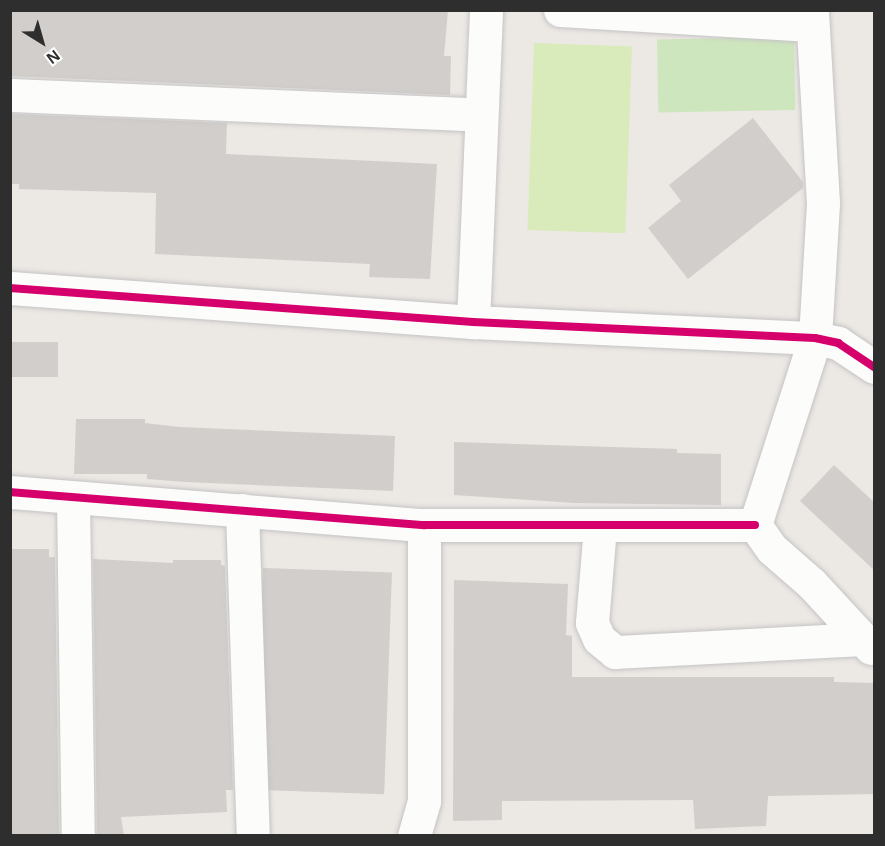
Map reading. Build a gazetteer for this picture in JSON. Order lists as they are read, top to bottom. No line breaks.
{"north":"bottom right"}
